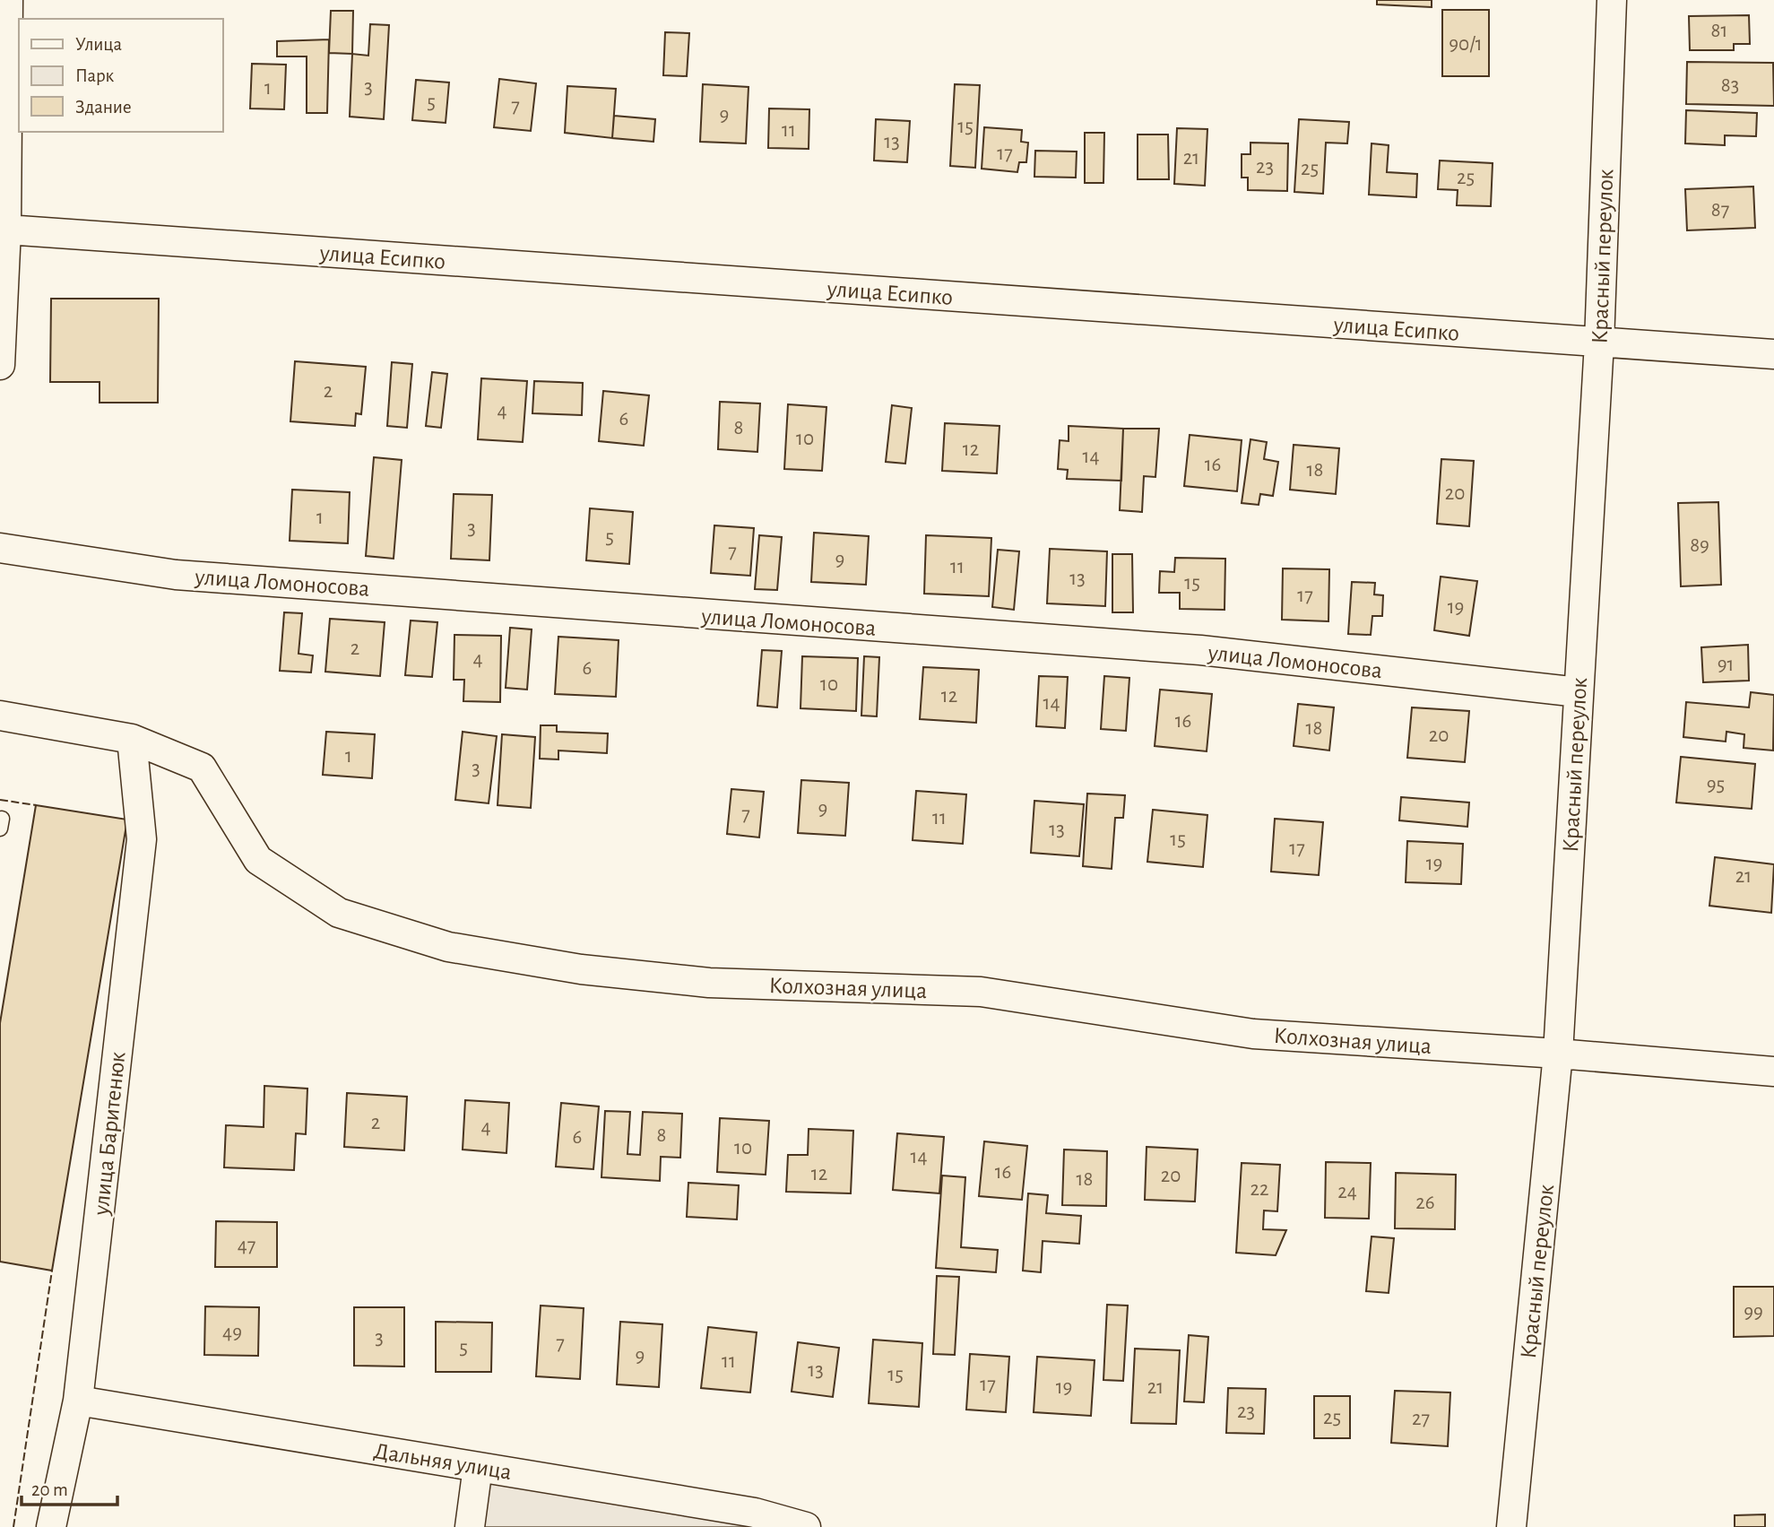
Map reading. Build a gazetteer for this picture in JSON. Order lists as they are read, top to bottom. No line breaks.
{"streets":{"street":["улица Есипко","Красный переулок","улица Ломоносова","Колхозная улица","улица Баритенюк","Дальняя улица"]},"crossings":[["улица Есипко","Красный переулок"],["Красный переулок","улица Ломоносова"],["Красный переулок","Колхозная улица"],["Колхозная улица","улица Баритенюк"],["улица Баритенюк","Дальняя улица"]],"house_numbers":["81","90/1","83","3","1","5","7","9","15","11","13","17","21","23","25","25","87","2","4","6","8","10","12","14","16","18","20","1","3","5","89","7","9","11","13","15","17","19","2","4","91","6","10","12","14","16","18","20","1","3","95","9","7","11","13","15","17","19","21","2","4","8","6","10","14","16","12","20","18","22","24","26","47","99","49","3","7","5","9","11","13","15","17","19","21","23","25","27"],"legend":["Улица","Парк","Здание"],"scale_bar":"20 m"}
